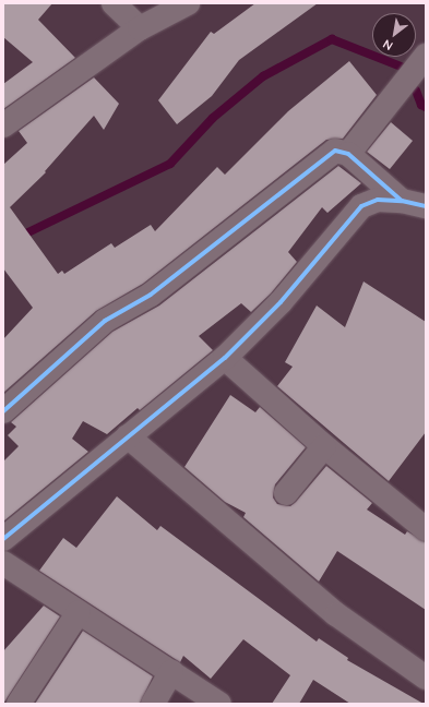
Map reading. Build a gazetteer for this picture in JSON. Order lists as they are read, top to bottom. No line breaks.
{"north":"bottom left"}
